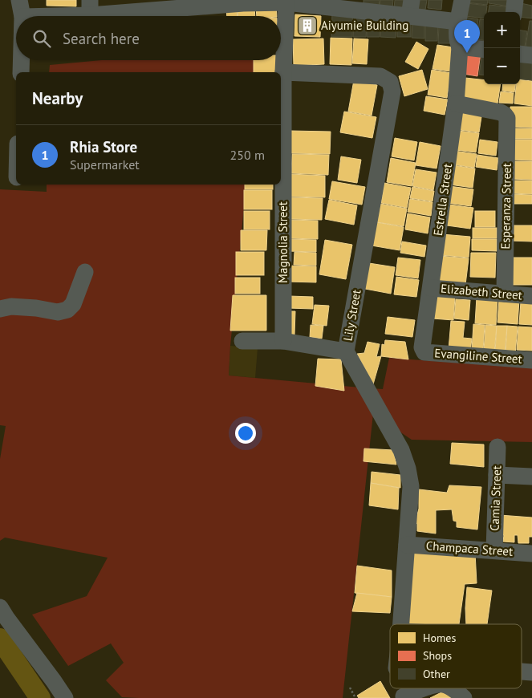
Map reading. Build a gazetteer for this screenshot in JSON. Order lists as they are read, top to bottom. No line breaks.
{"streets":{"street":["Estrella Street","Esperanza Street","Magnolia Street","Elizabeth Street","Lily Street","Evangiline Street","Camia Street","Champaca Street"]},"crossings":[["Estrella Street","Esperanza Street"],["Estrella Street","Elizabeth Street"],["Estrella Street","Evangiline Street"],["Esperanza Street","Elizabeth Street"],["Magnolia Street","Lily Street"],["Lily Street","Champaca Street"],["Camia Street","Champaca Street"]],"places":{"building":["Aiyumie Building"]},"legend":["Homes","Shops","Other"],"page":{"map_buttons":["+","−"],"search":"Search here","pins":"1","heading":"Nearby","list":[{"mark":"1","name":"Rhia Store","note":"Supermarket","value":"250 m"}]}}
